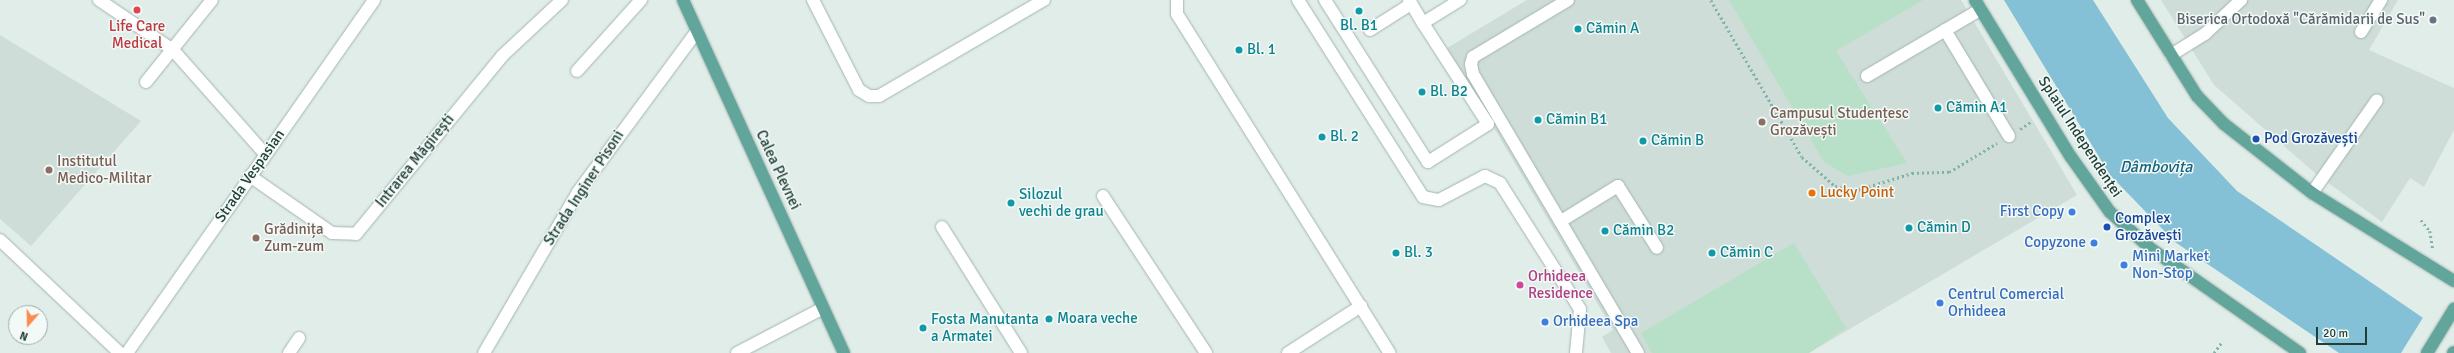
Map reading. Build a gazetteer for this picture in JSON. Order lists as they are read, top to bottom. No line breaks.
{"streets":{"main road":["Splaiul Independenței","Calea Plevnei"],"street":["Intrarea Măgirești","Strada Vespasian","Strada Inginer Pisoni"]},"crossings":[["Intrarea Măgirești","Strada Vespasian"],["Calea Plevnei","Strada Inginer Pisoni"]],"water":["Dâmbovița"],"places":["Life Care Medical","Bl. B1","Biserica Ortodoxă \"Cărămidarii de Sus\"","Cămin A","Bl. 1","Bl. B2","Cămin A1","Cămin B1","Campusul Studențesc Grozăvești","Bl. 2","Pod Grozăvești","Cămin B","Institutul Medico-Militar","Lucky Point","Silozul vechi de grau","First Copy","Complex Grozăvești","Cămin D","Cămin B2","Grădinița Zum-zum","Copyzone","Bl. 3","Cămin C","Mini Market Non-Stop","Orhideea Residence","Centrul Comercial Orhideea","Moara veche","Orhideea Spa","Fosta Manutanta a Armatei"],"scale_bar":"20 m","north":"bottom"}
